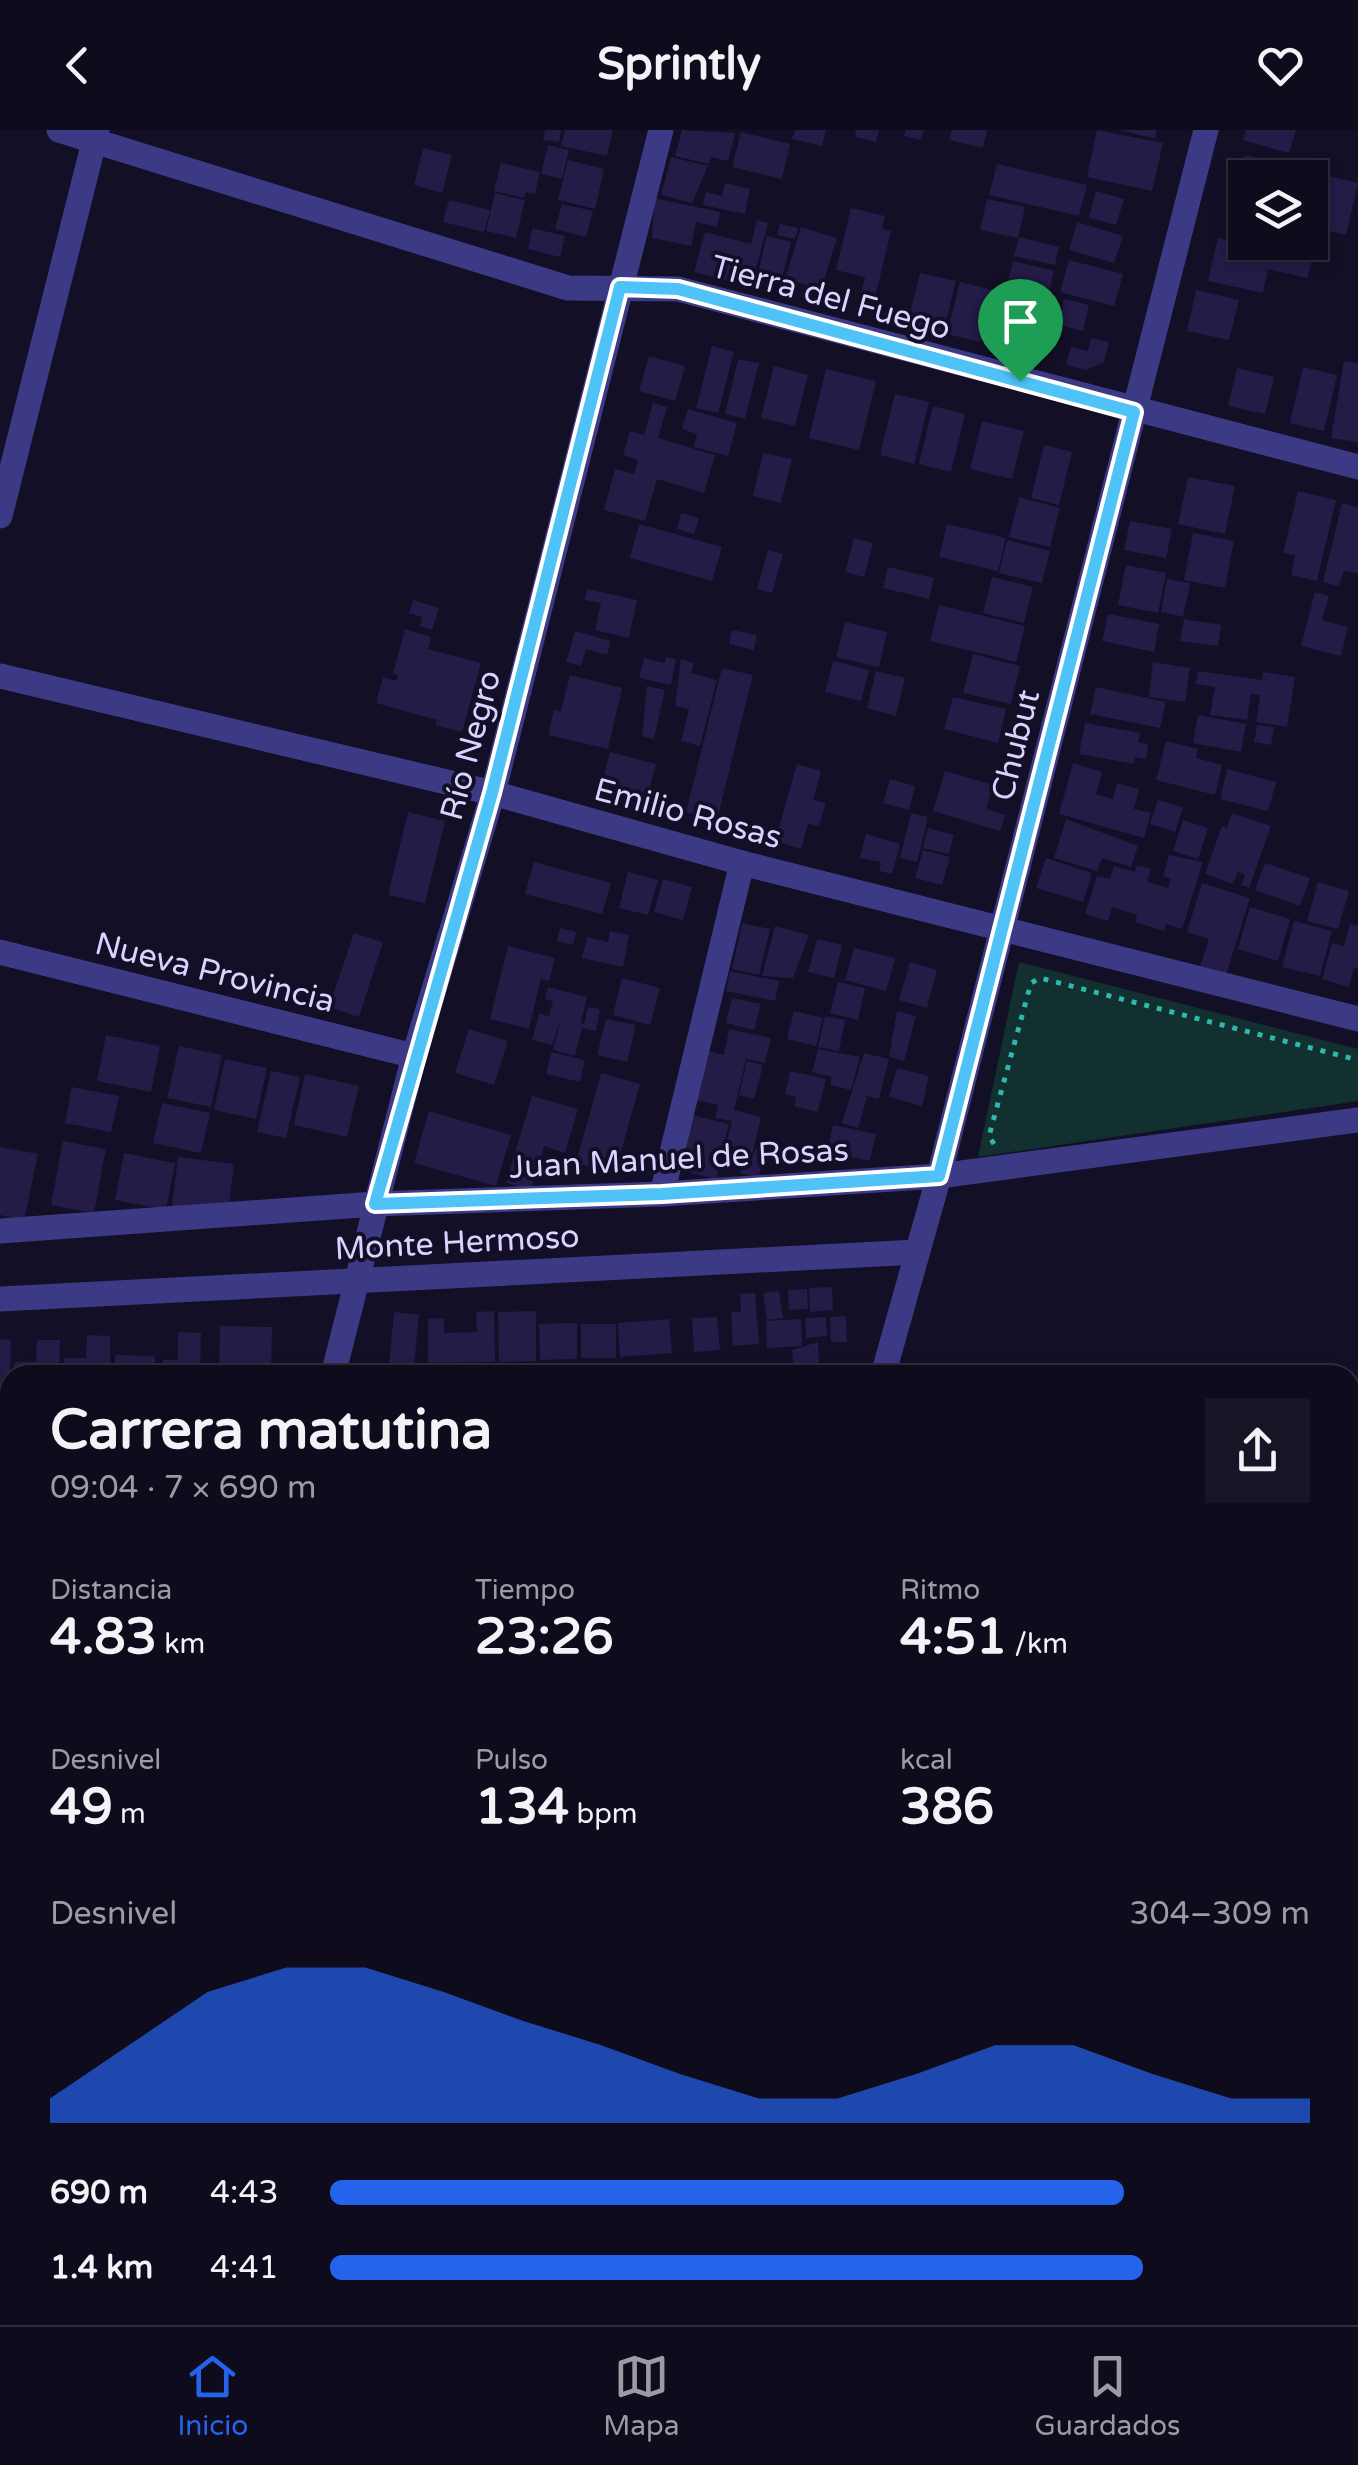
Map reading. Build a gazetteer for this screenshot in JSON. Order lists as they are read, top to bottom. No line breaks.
{"streets":{"street":["Tierra del Fuego","Río Negro","Chubut","Emilio Rosas","Nueva Provincia","Juan Manuel de Rosas","Monte Hermoso"]},"crossings":[["Tierra del Fuego","Río Negro"],["Tierra del Fuego","Chubut"],["Río Negro","Emilio Rosas"],["Río Negro","Nueva Provincia"],["Río Negro","Juan Manuel de Rosas"],["Río Negro","Monte Hermoso"],["Chubut","Emilio Rosas"],["Chubut","Juan Manuel de Rosas"],["Chubut","Monte Hermoso"]],"page":{"header":"Sprintly","heading":["Carrera matutina","09:04 · 7 × 690 m"],"stats":[["Distancia","4.83 km"],["Tiempo","23:26"],["Ritmo","4:51 /km"],["Desnivel","49 m"],["Pulso","134 bpm"],["kcal","386"]],"chart":["Desnivel","304–309 m"],"list":[{"name":"690 m","note":"4:43"},{"name":"1.4 km","note":"4:41"}],"tabs":["Inicio","Mapa","Guardados"]}}
